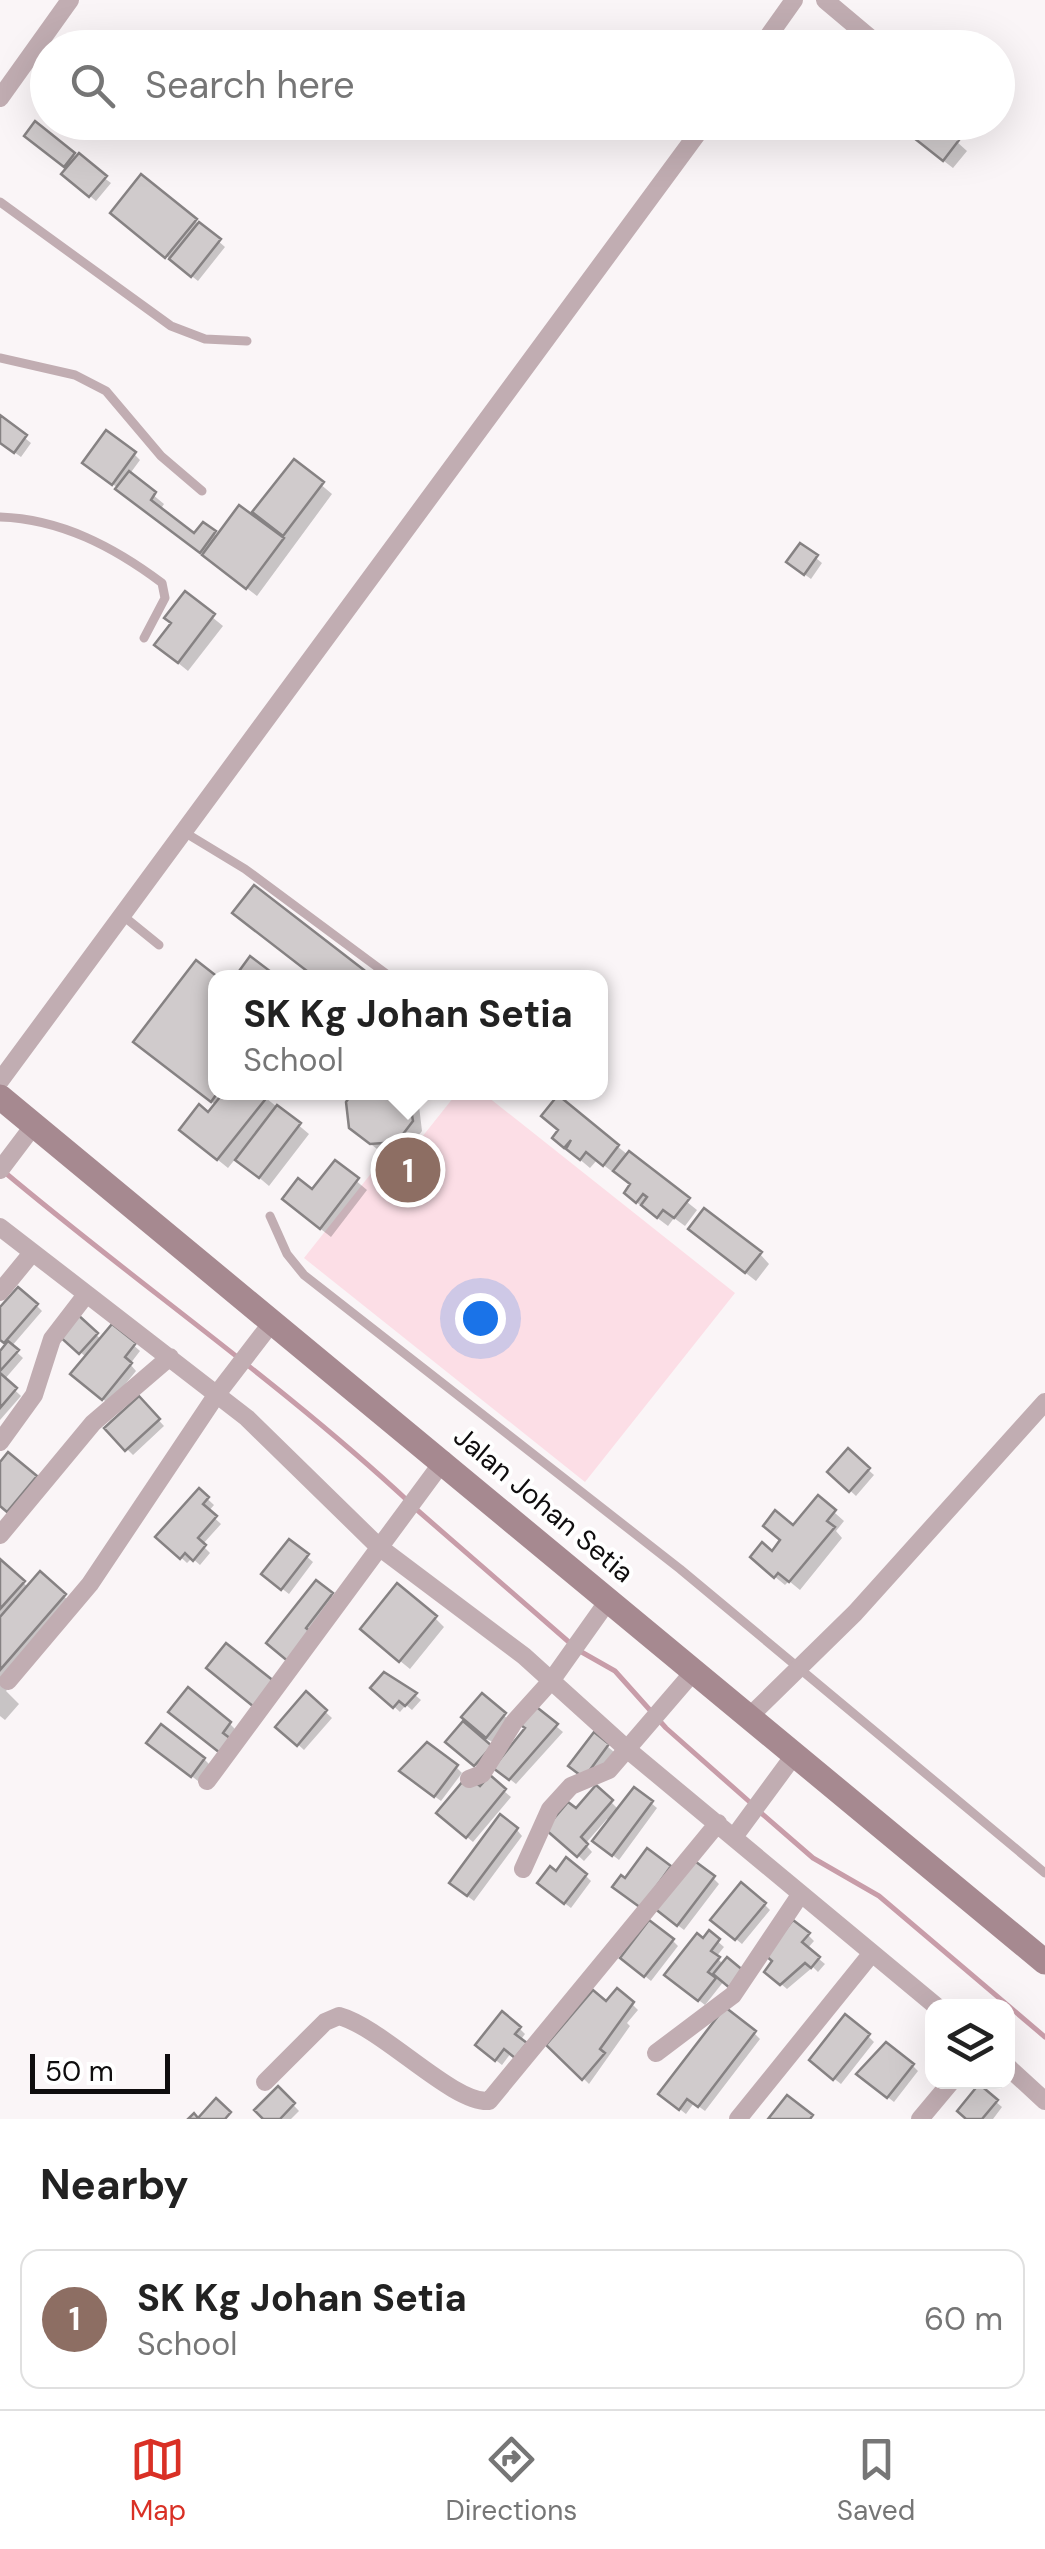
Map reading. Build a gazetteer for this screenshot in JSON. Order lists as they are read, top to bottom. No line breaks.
{"streets":{"main road":["Jalan Johan Setia"]},"scale_bar":"50 m","page":{"search":"Search here","popup":["SK Kg Johan Setia","School"],"pins":"1","scale":"50 m","heading":"Nearby","list":[{"mark":"1","name":"SK Kg Johan Setia","note":"School","value":"60 m"}],"nav":["Map","Directions","Saved"]}}
